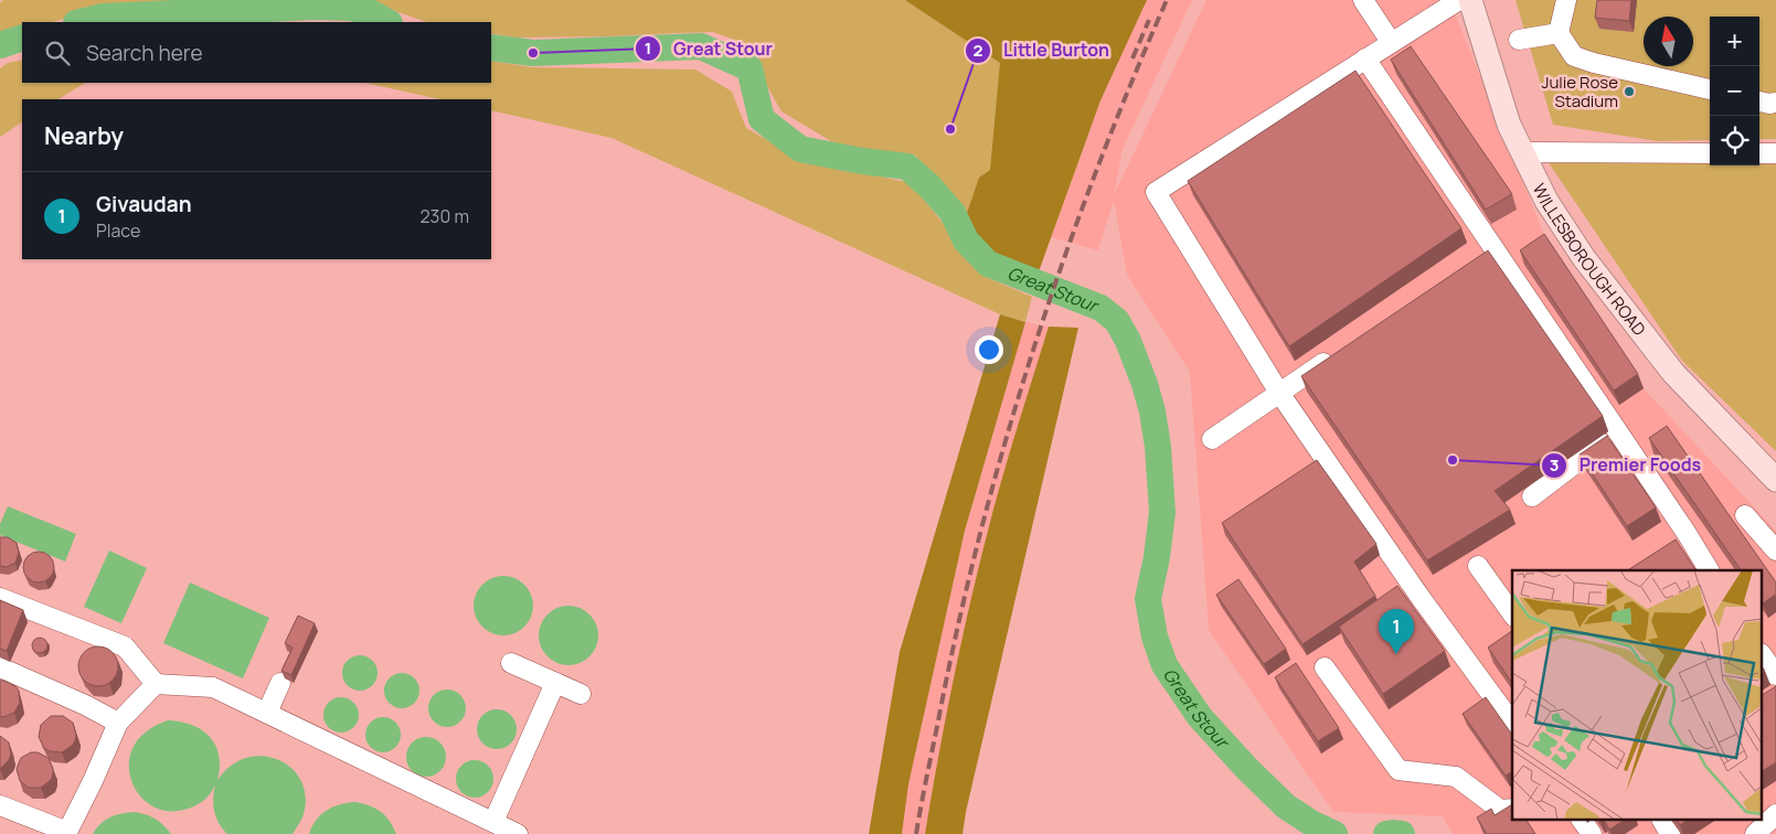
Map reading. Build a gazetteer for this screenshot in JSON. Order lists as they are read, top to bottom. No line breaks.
{"streets":{"main road":["WILLESBOROUGH ROAD"]},"water":["Great Stour"],"places":["Great Stour","Julie Rose Stadium","Little Burton","Premier Foods"],"north":"top","page":{"map_buttons":["+","−"],"search":"Search here","heading":"Nearby","list":[{"mark":"1","name":"Givaudan","note":"Place","value":"230 m"}],"pins":"1"}}
